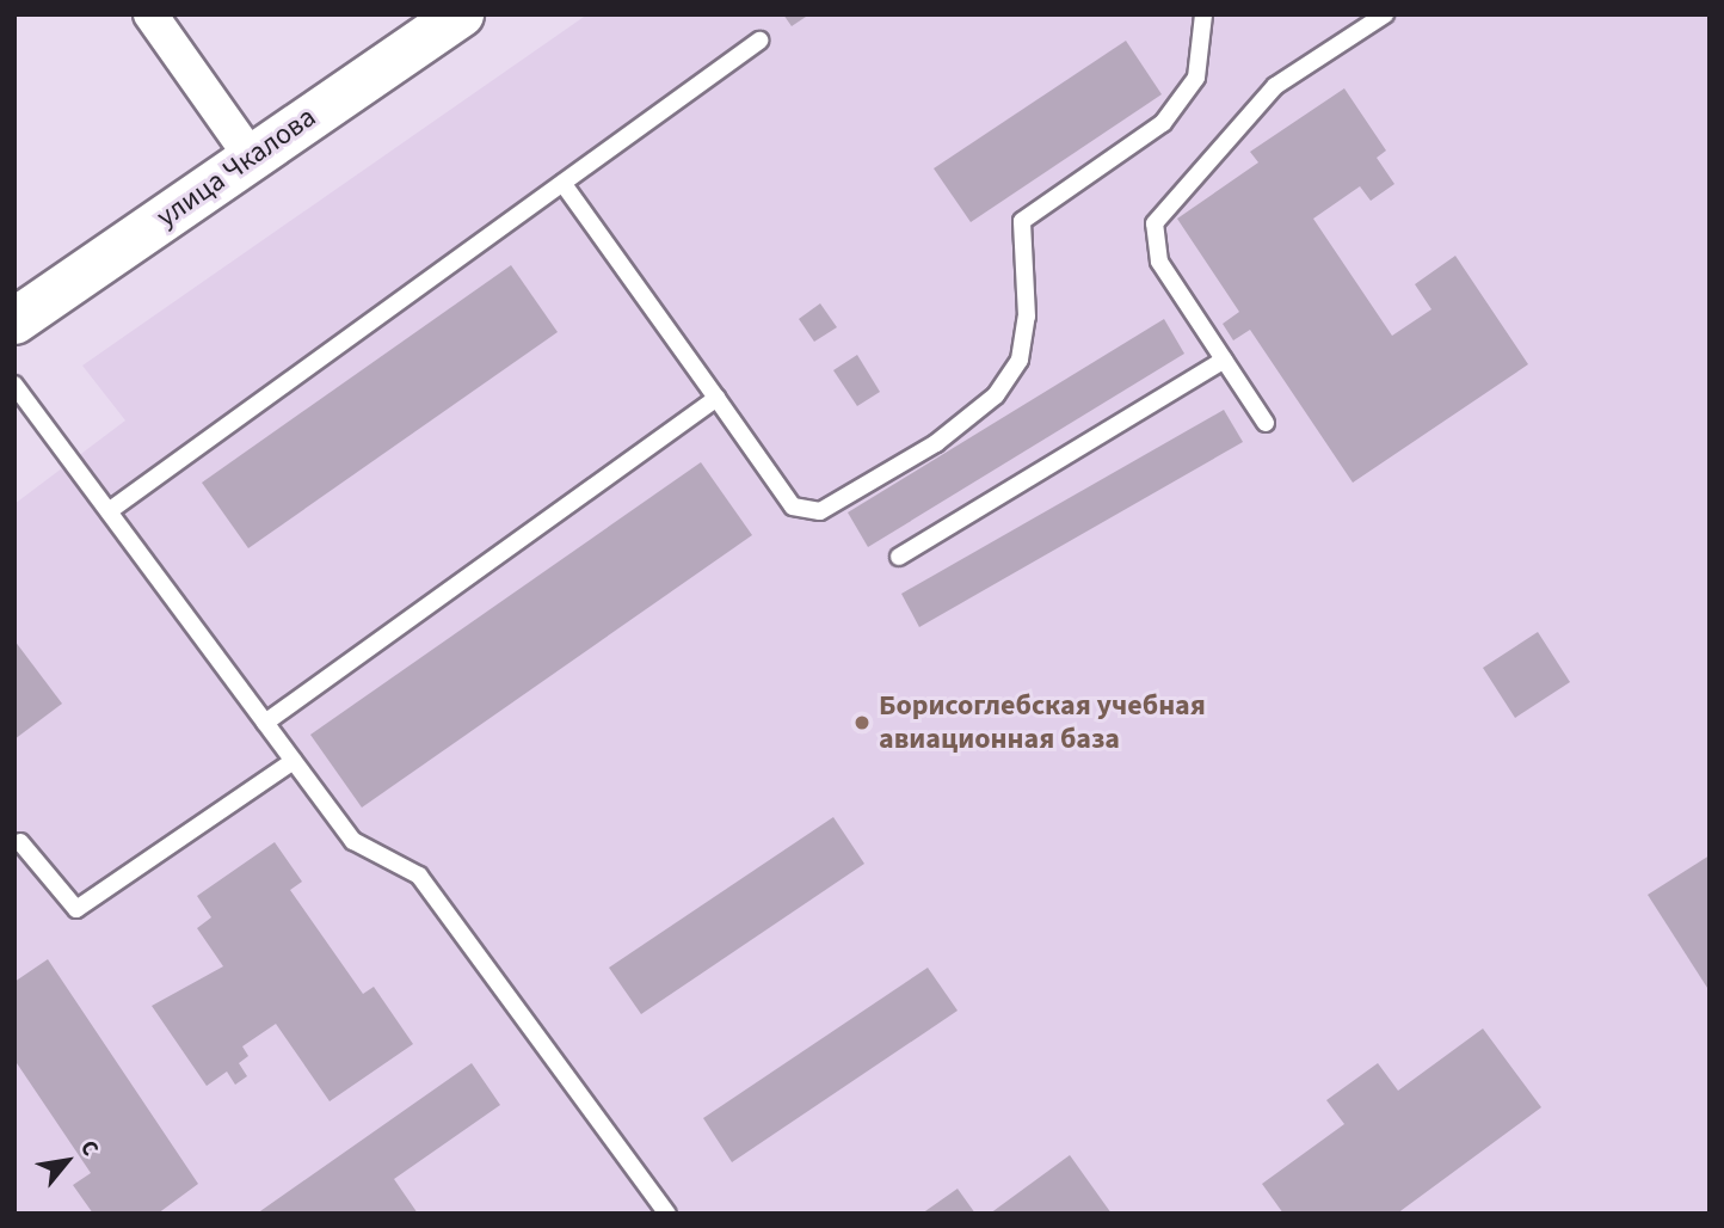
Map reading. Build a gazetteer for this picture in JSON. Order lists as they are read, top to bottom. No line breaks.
{"streets":{"street":["улица Чкалова"]},"places":["Борисоглебская учебная авиационная база"],"north":"top right"}
